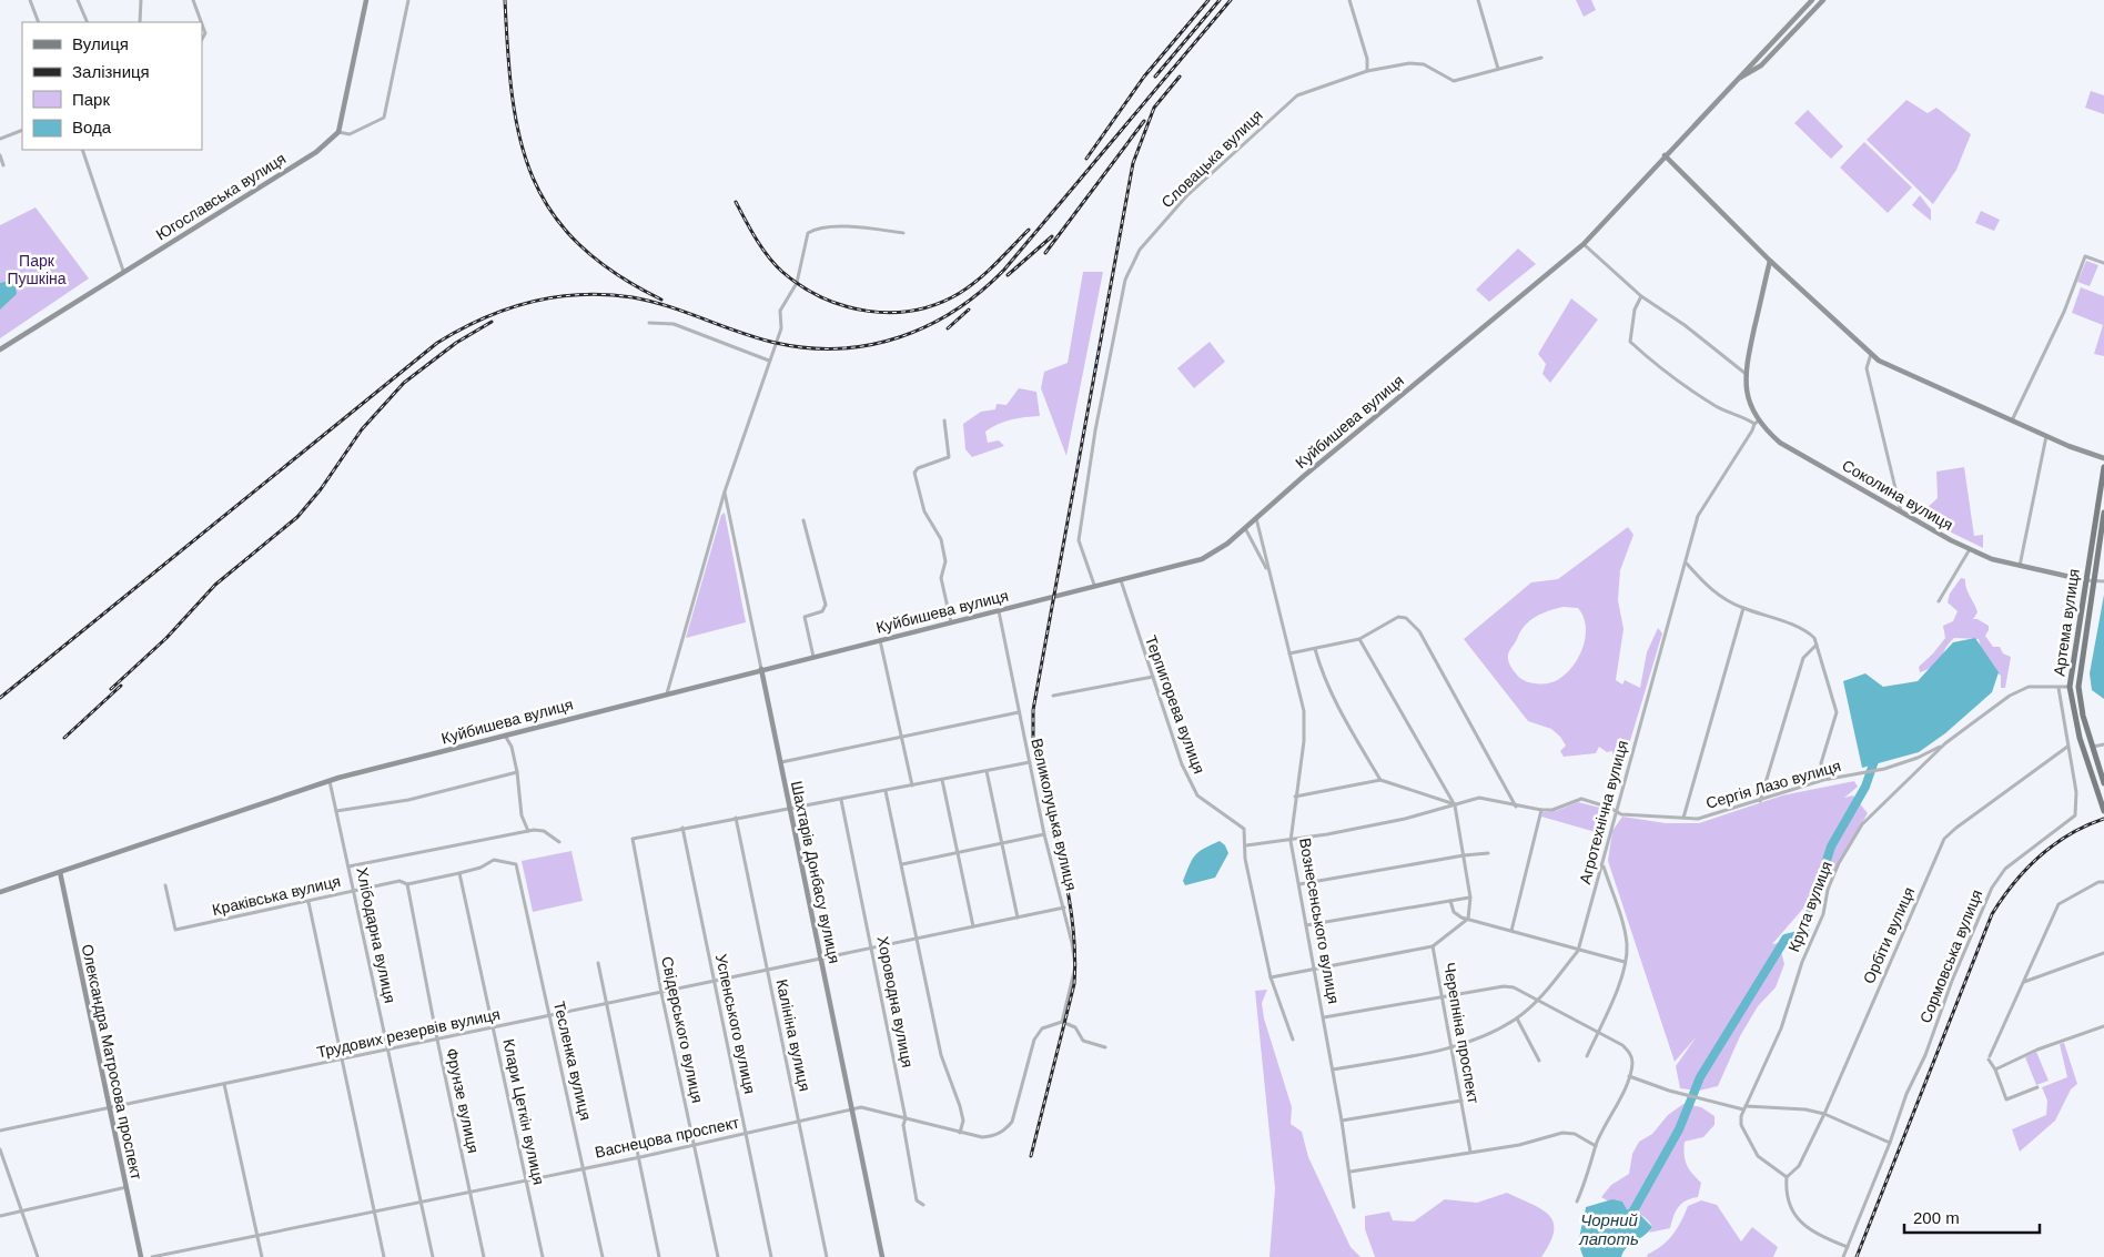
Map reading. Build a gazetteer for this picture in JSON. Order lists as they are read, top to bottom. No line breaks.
{"streets":{"main road":["Югославська вулиця","Куйбишева вулиця","Соколина вулиця","Артема вулиця","Шахтарів Донбасу вулиця","Олександра Матросова проспект"],"street":["Словацька вулиця","Терпигорева вулиця","Сергія Лазо вулиця","Агротехнічна вулиця","Великолуцька вулиця","Краківська вулиця","Крута вулиця","Вознесенського вулиця","Хлібодарна вулиця","Орбіти вулиця","Сормовська вулиця","Хороводна вулиця","Успенського вулиця","Свідерського вулиця","Трудових резервів вулиця","Черепніна проспект","Калініна вулиця","Тесленка вулиця","Фрунзе вулиця","Клари Цеткін вулиця","Васнецова проспект"]},"crossings":[["Словацька вулиця","Куйбишева вулиця"],["Куйбишева вулиця","Терпигорева вулиця"],["Куйбишева вулиця","Великолуцька вулиця"],["Куйбишева вулиця","Шахтарів Донбасу вулиця"],["Куйбишева вулиця","Вознесенського вулиця"],["Куйбишева вулиця","Хлібодарна вулиця"],["Куйбишева вулиця","Олександра Матросова проспект"],["Соколина вулиця","Артема вулиця"],["Соколина вулиця","Агротехнічна вулиця"],["Артема вулиця","Крута вулиця"],["Сергія Лазо вулиця","Агротехнічна вулиця"],["Сергія Лазо вулиця","Крута вулиця"],["Агротехнічна вулиця","Вознесенського вулиця"],["Агротехнічна вулиця","Черепніна проспект"],["Великолуцька вулиця","Трудових резервів вулиця"],["Великолуцька вулиця","Васнецова проспект"],["Шахтарів Донбасу вулиця","Трудових резервів вулиця"],["Шахтарів Донбасу вулиця","Васнецова проспект"],["Краківська вулиця","Хлібодарна вулиця"],["Краківська вулиця","Тесленка вулиця"],["Краківська вулиця","Фрунзе вулиця"],["Краківська вулиця","Клари Цеткін вулиця"],["Крута вулиця","Орбіти вулиця"],["Крута вулиця","Сормовська вулиця"],["Хлібодарна вулиця","Трудових резервів вулиця"],["Хлібодарна вулиця","Васнецова проспект"],["Орбіти вулиця","Сормовська вулиця"],["Хороводна вулиця","Трудових резервів вулиця"],["Хороводна вулиця","Васнецова проспект"],["Успенського вулиця","Свідерського вулиця"],["Успенського вулиця","Трудових резервів вулиця"],["Успенського вулиця","Васнецова проспект"],["Свідерського вулиця","Трудових резервів вулиця"],["Свідерського вулиця","Васнецова проспект"],["Трудових резервів вулиця","Калініна вулиця"],["Трудових резервів вулиця","Тесленка вулиця"],["Трудових резервів вулиця","Олександра Матросова проспект"],["Трудових резервів вулиця","Фрунзе вулиця"],["Трудових резервів вулиця","Клари Цеткін вулиця"],["Калініна вулиця","Васнецова проспект"],["Тесленка вулиця","Васнецова проспект"],["Фрунзе вулиця","Васнецова проспект"],["Клари Цеткін вулиця","Васнецова проспект"]],"water":["Чорний лапоть"],"parks":["Парк Пушкіна"],"legend":["Вулиця","Залізниця","Парк","Вода"],"scale_bar":"200 m"}
